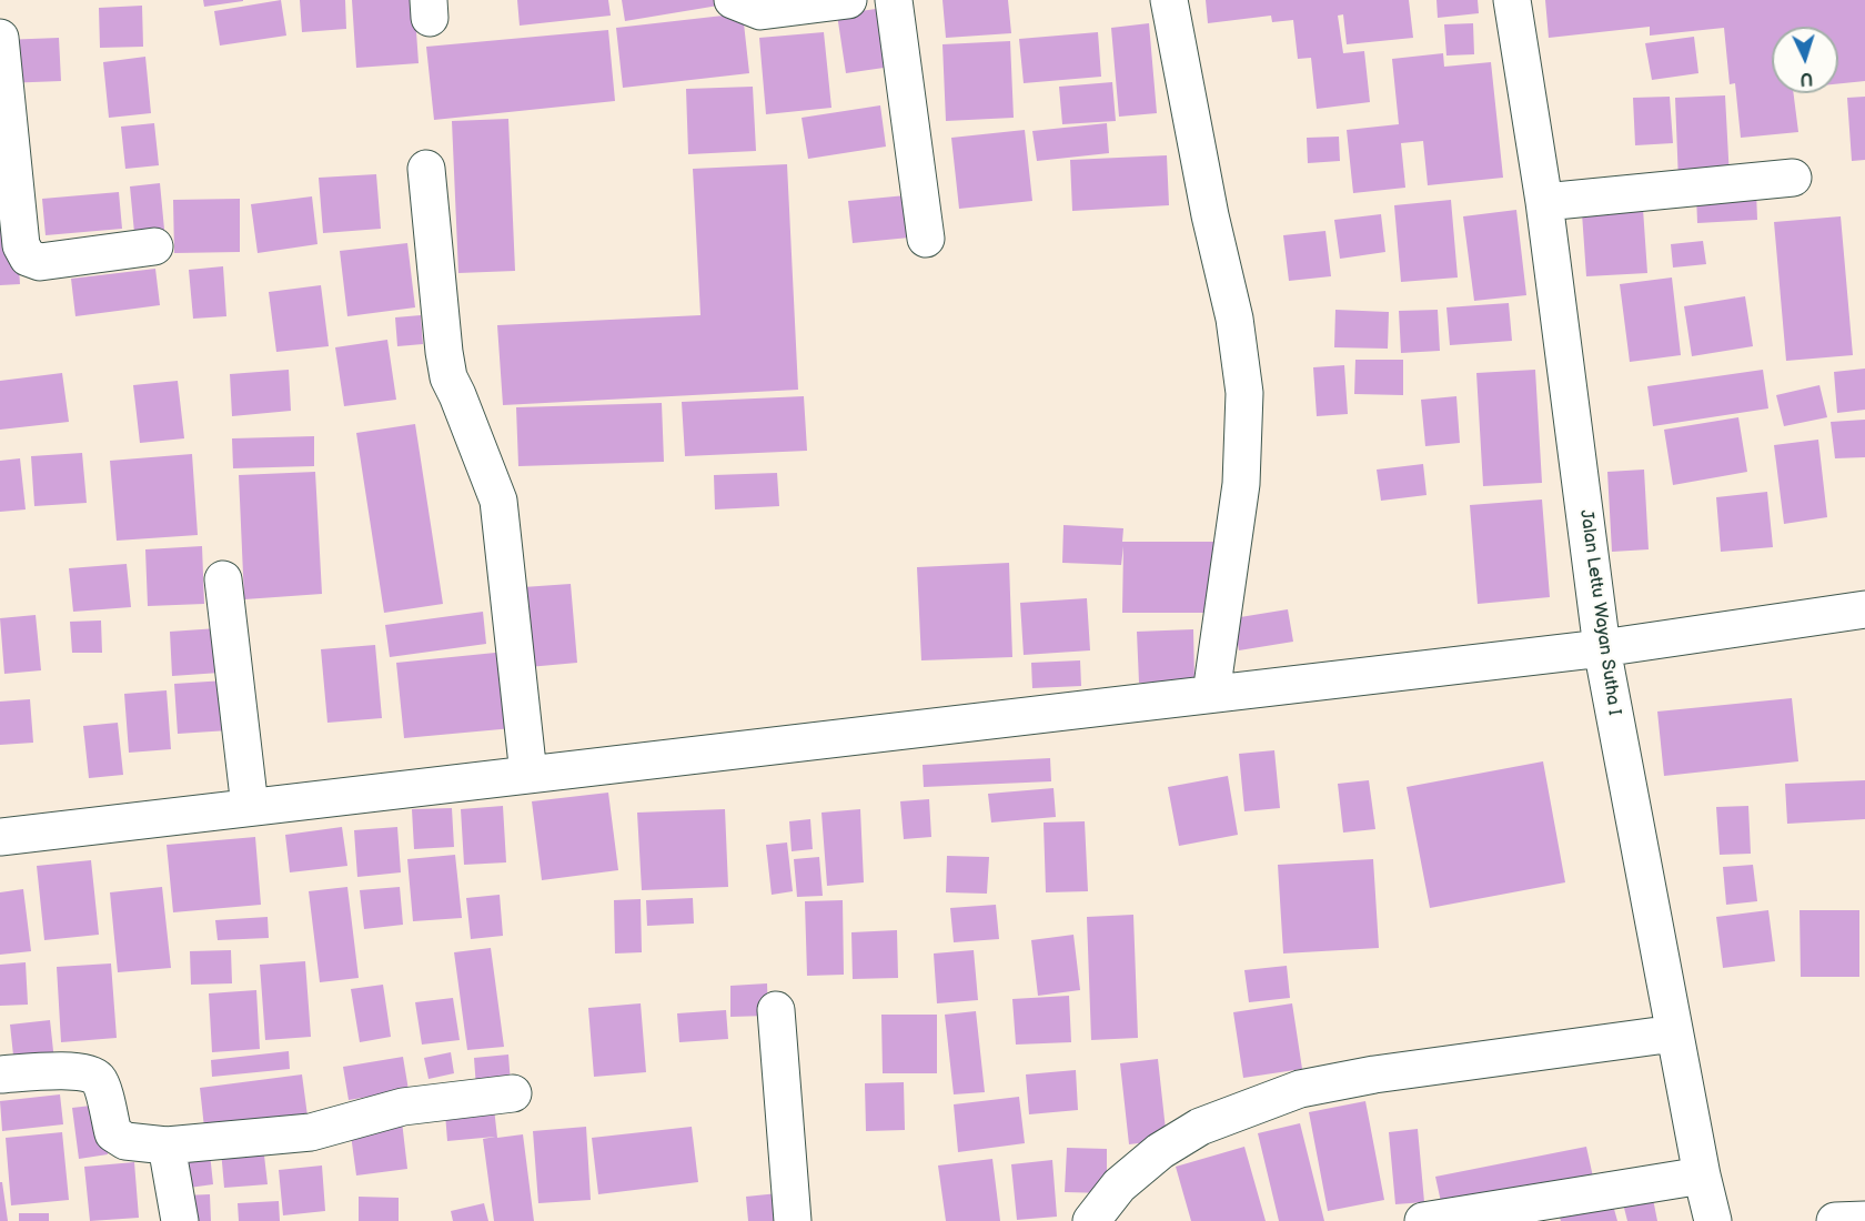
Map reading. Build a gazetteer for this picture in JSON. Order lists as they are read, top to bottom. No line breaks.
{"streets":{"street":["Jalan Lettu Wayan Sutha I"]},"north":"bottom"}
